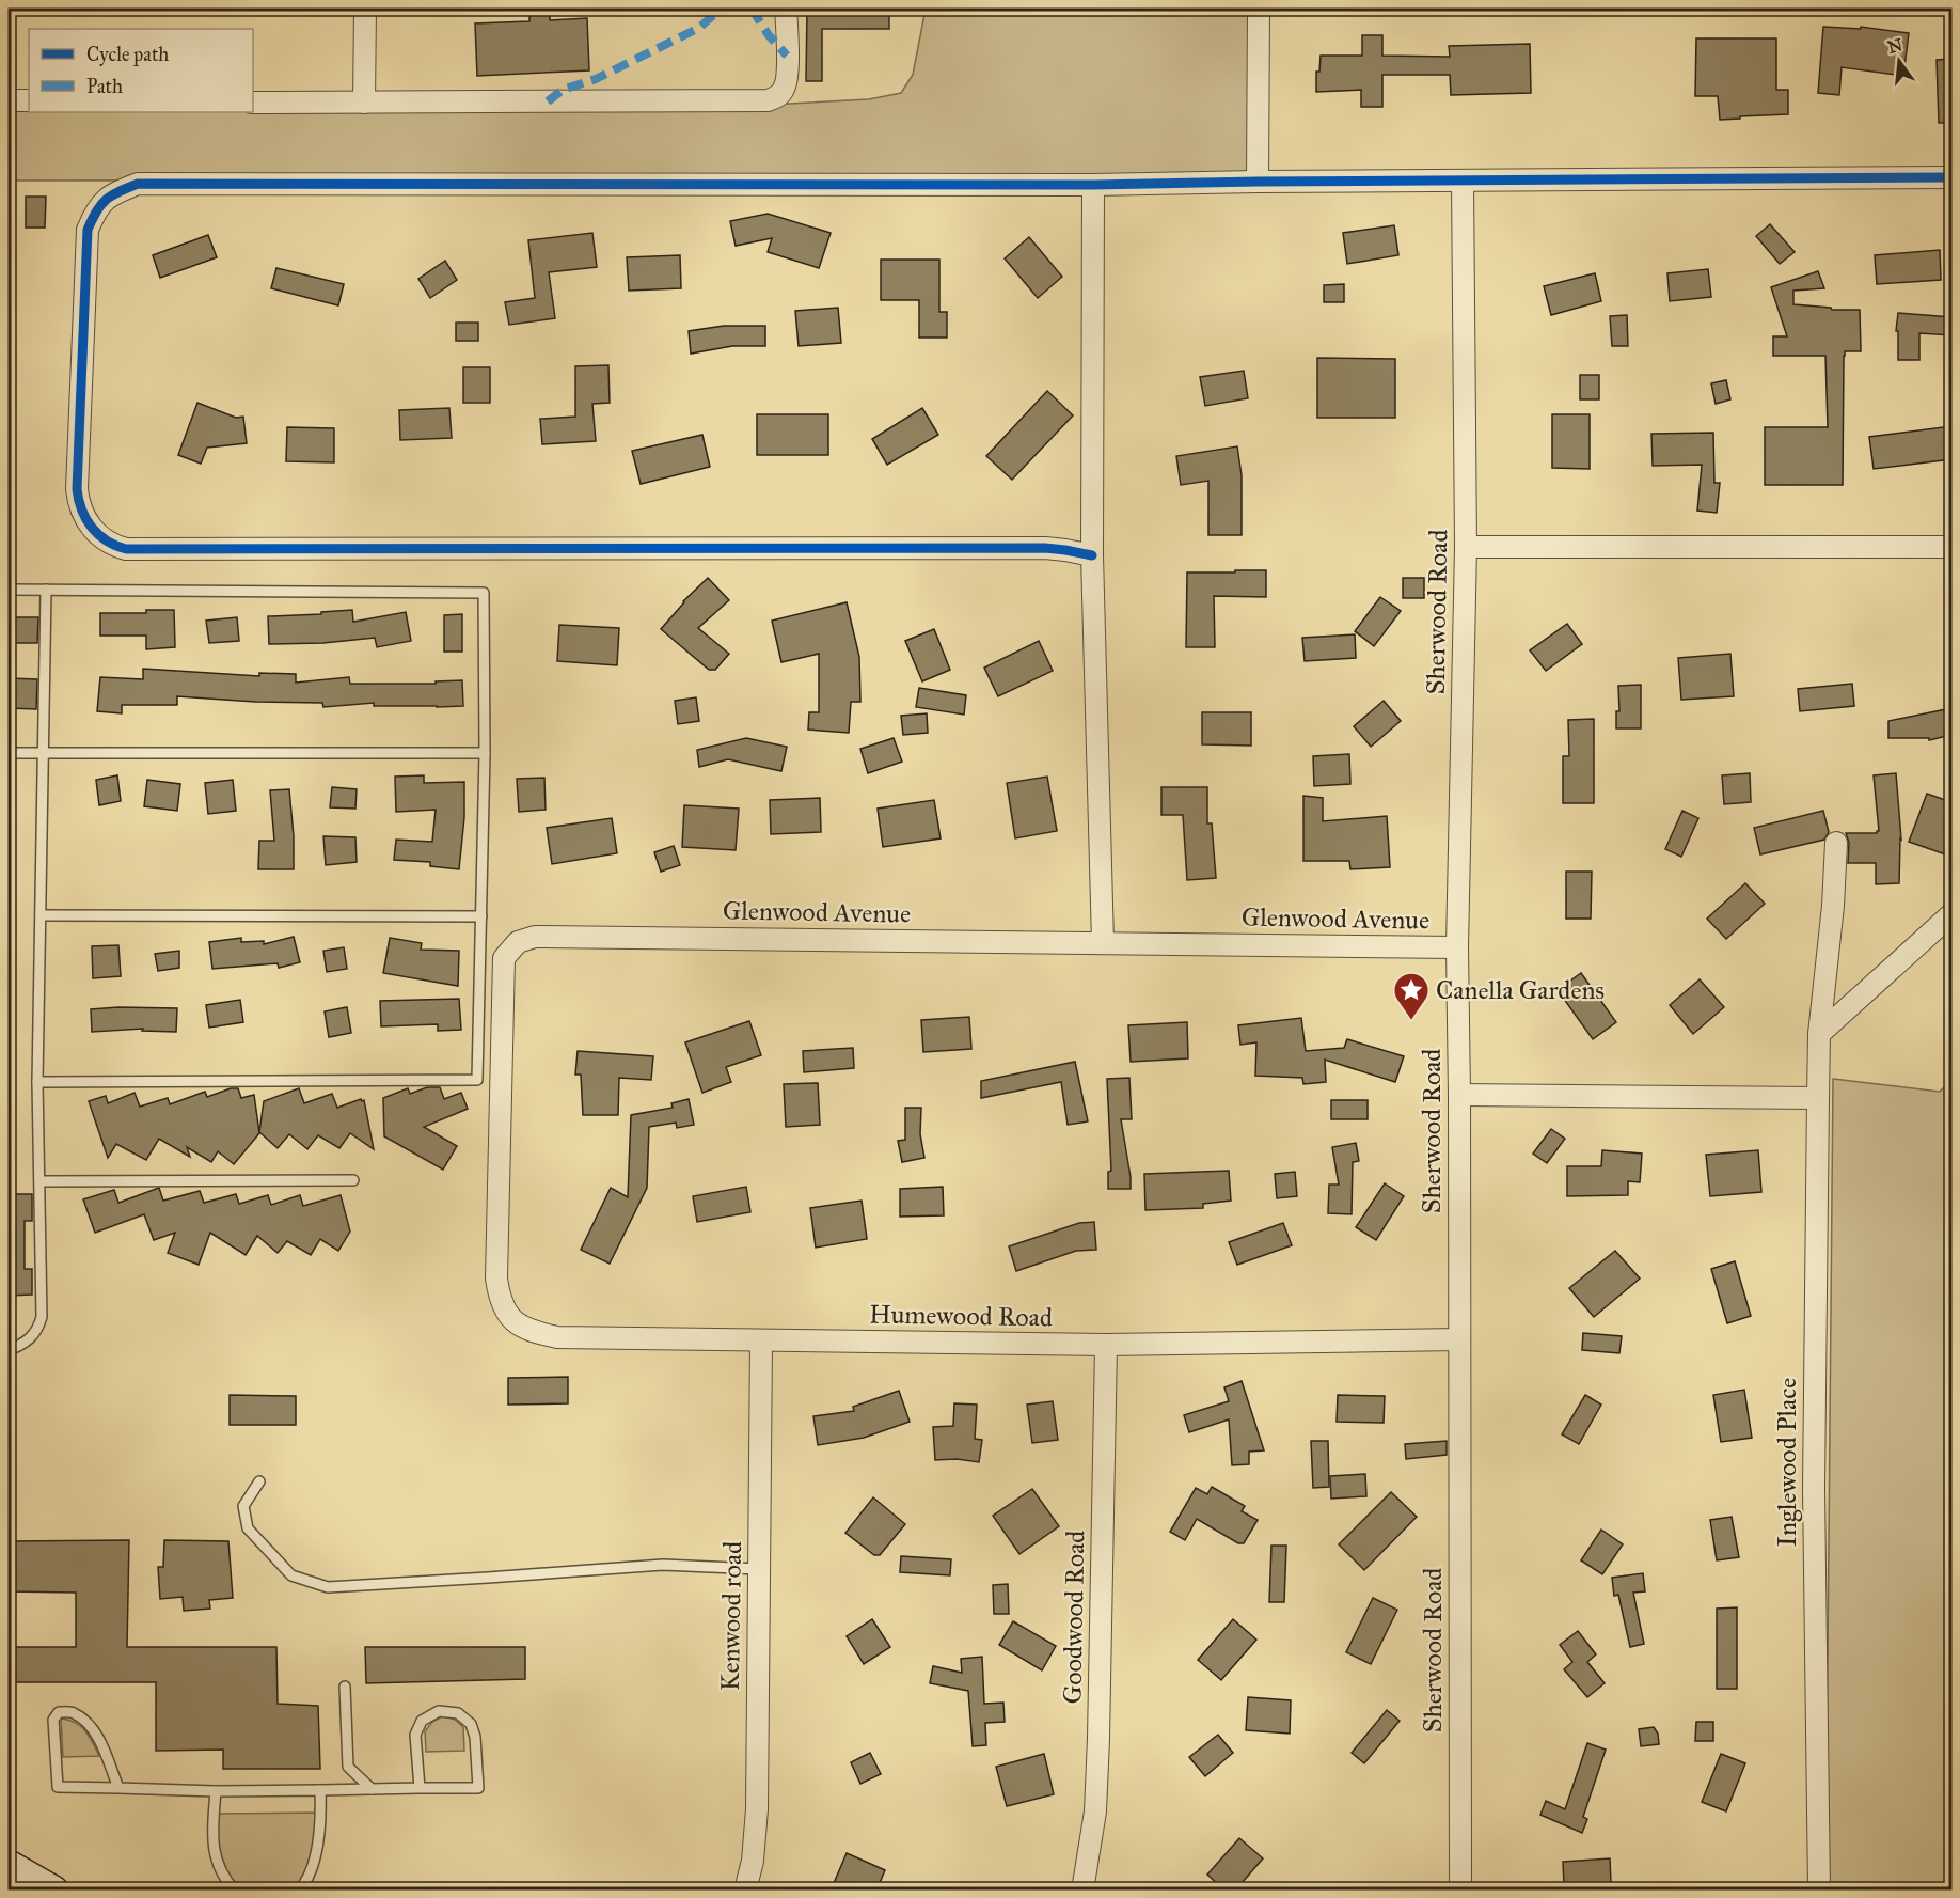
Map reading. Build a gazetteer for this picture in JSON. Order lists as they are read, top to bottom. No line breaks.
{"streets":{"street":["Sherwood Road","Glenwood Avenue","Humewood Road","Inglewood Place","Kenwood road","Goodwood Road"]},"crossings":[["Sherwood Road","Glenwood Avenue"],["Sherwood Road","Humewood Road"],["Glenwood Avenue","Humewood Road"],["Humewood Road","Kenwood road"],["Humewood Road","Goodwood Road"]],"places":{"place":["Canella Gardens"]},"legend":["Cycle path","Path"],"north":"top"}
